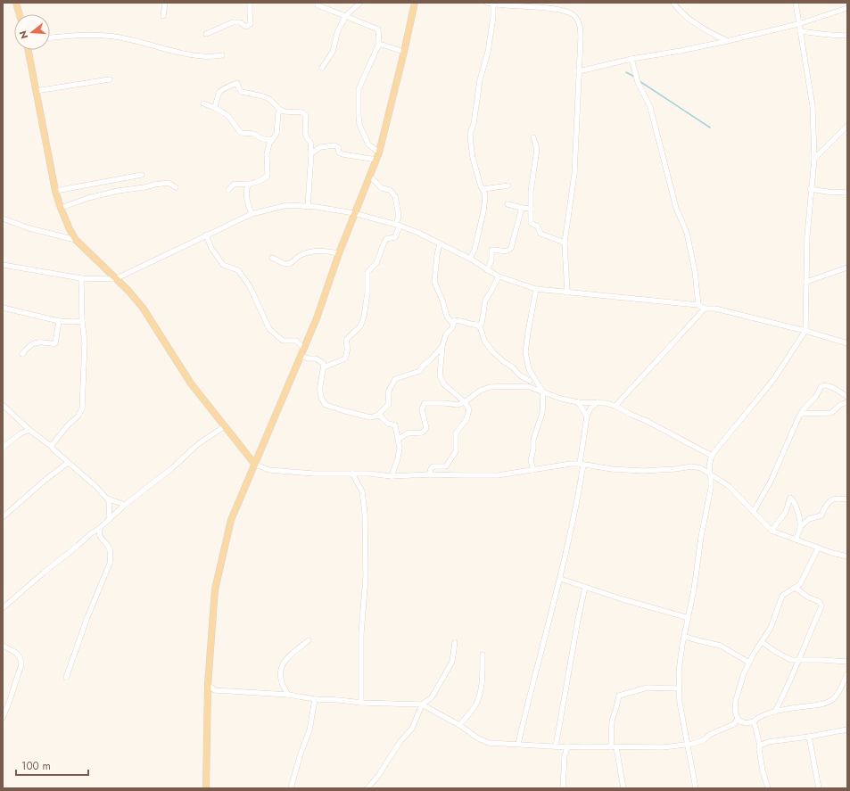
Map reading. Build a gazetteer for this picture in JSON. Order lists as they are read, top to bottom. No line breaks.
{"scale_bar":"100 m","north":"left"}
